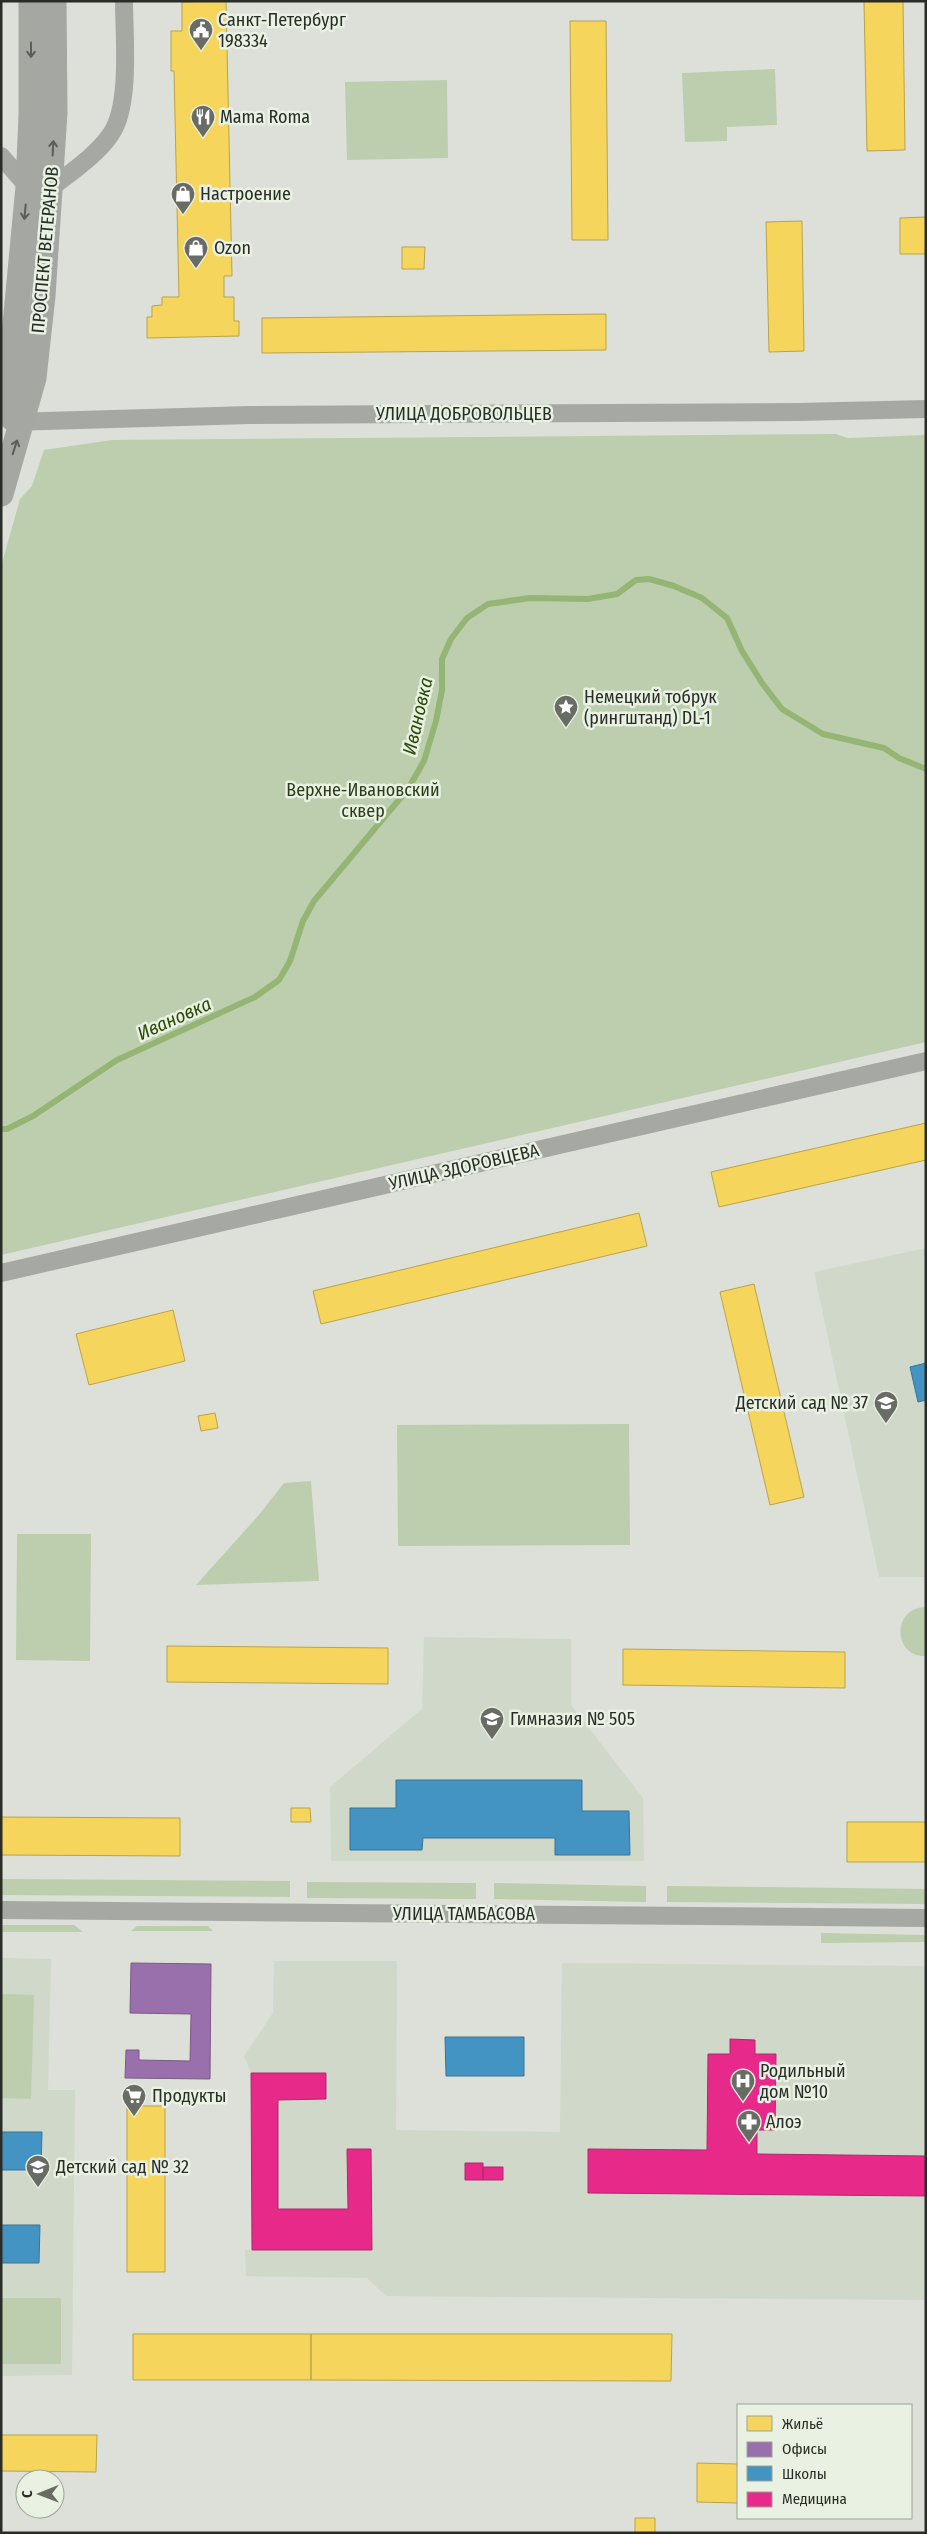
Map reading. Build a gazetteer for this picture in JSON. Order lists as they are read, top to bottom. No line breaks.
{"streets":{"main road":["ПРОСПЕКТ ВЕТЕРАНОВ"],"street":["УЛИЦА ДОБРОВОЛЬЦЕВ","УЛИЦА ЗДОРОВЦЕВА","УЛИЦА ТАМБАСОВА"]},"crossings":[["ПРОСПЕКТ ВЕТЕРАНОВ","УЛИЦА ДОБРОВОЛЬЦЕВ"]],"water":["Ивановка"],"parks":["Верхне-Ивановский сквер"],"places":{"public building":["Санкт-Петербург 198334"],"restaurant":["Mama Roma"],"shop":["Настроение","Ozon"],"place":["Немецкий тобрук (рингштанд) DL-1"],"school or university":["Детский сад № 37","Гимназия № 505","Детский сад № 32"],"hospital":["Родильный дом №10"],"supermarket":["Продукты"],"pharmacy":["Алоэ"]},"legend":["Жильё","Офисы","Школы","Медицина"],"north":"left"}
